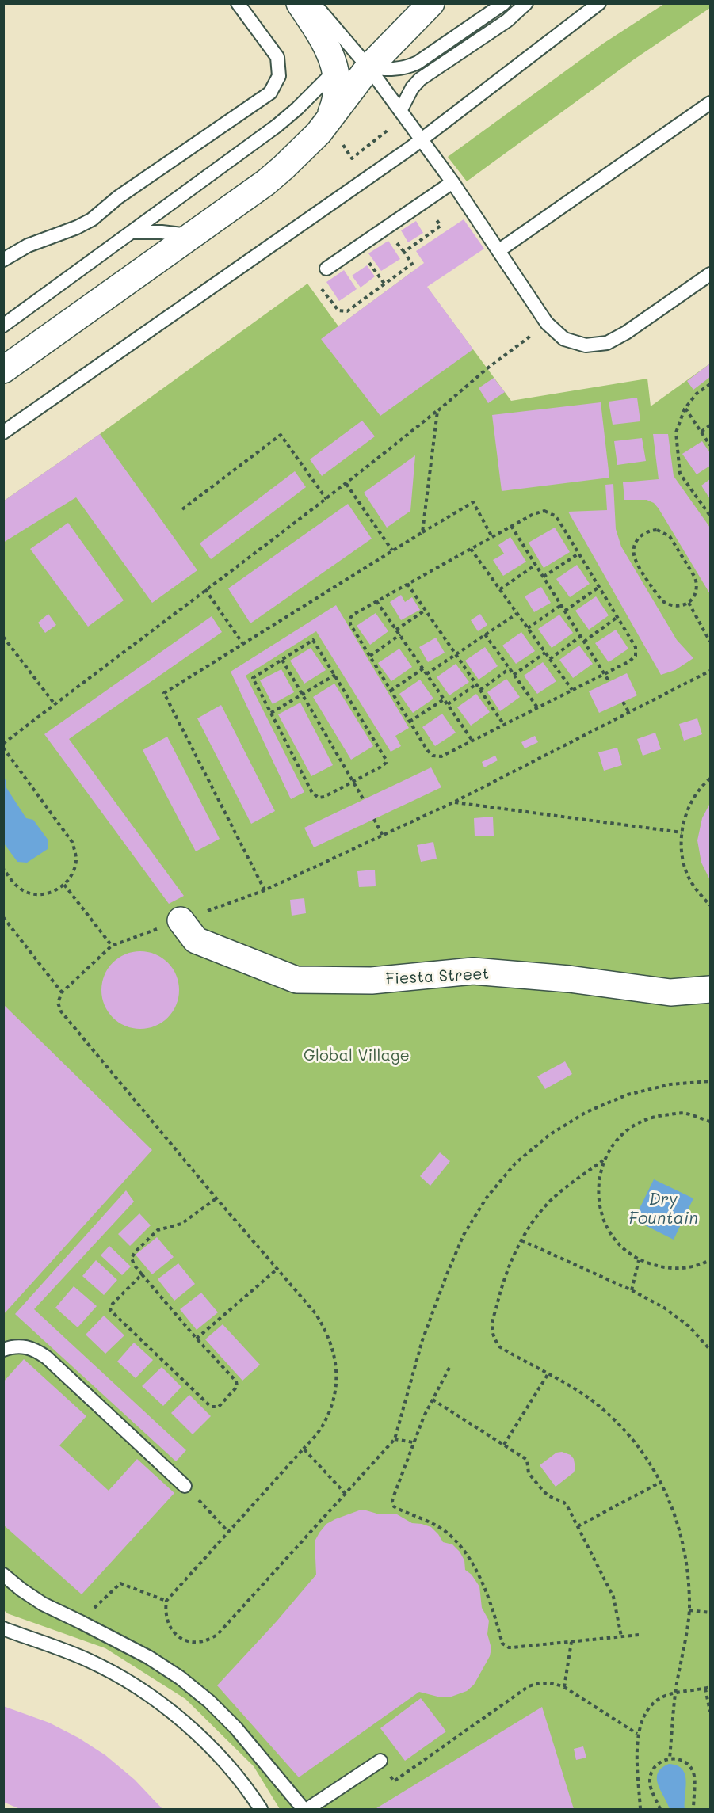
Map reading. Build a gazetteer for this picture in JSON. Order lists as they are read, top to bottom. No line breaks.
{"streets":{"street":["Fiesta Street"]},"water":["Dry Fountain"],"parks":["Global Village"]}
